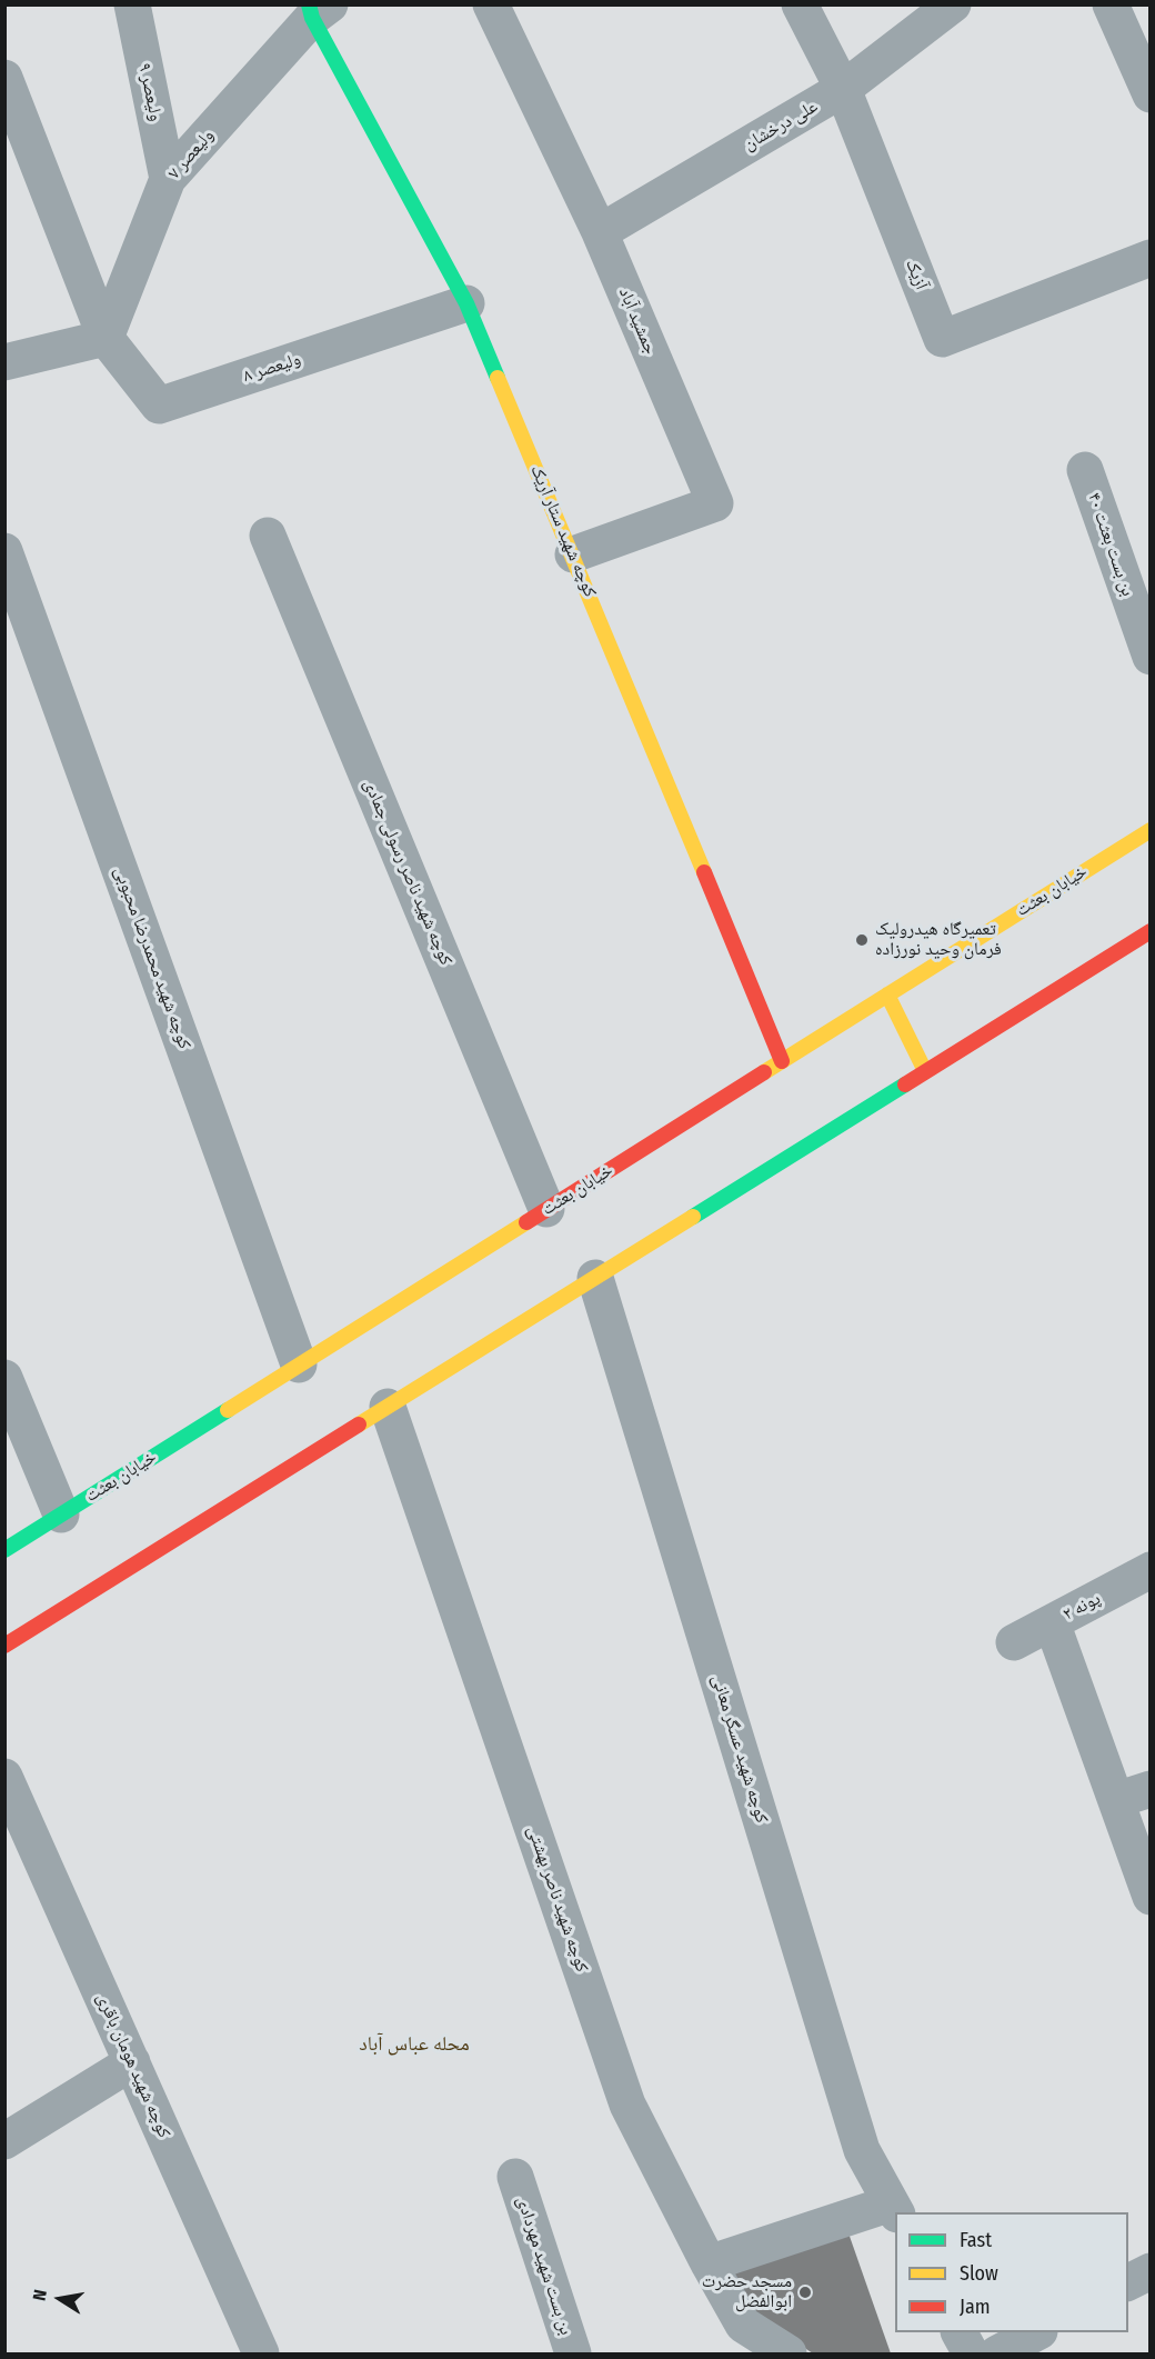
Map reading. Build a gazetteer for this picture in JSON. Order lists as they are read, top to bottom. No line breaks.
{"streets":{"main road":["کوچه شهید ستار آریک","خیابان بعثت"],"street":["ولیعصر ۹","علی درخشان","ولیعصر ۷","آزیک","جمشید آباد","ولیعصر ۸","بن بست بعثت ۴۰","کوچه شهید ناصر رسولی جمادی","کوچه شهید محمدرضا محبوبی","پونه ۲","کوچه شهید عسگر معانی","کوچه شهید ناصر بهشتی","کوچه شهید هومان باقری","بن بست شهید مهردادی"]},"crossings":[["ولیعصر ۹","ولیعصر ۷"],["علی درخشان","آزیک"],["علی درخشان","جمشید آباد"],["ولیعصر ۷","ولیعصر ۸"],["ولیعصر ۷","کوچه شهید ستار آریک"],["جمشید آباد","کوچه شهید ستار آریک"],["ولیعصر ۸","کوچه شهید ستار آریک"],["کوچه شهید ستار آریک","خیابان بعثت"],["کوچه شهید ناصر رسولی جمادی","خیابان بعثت"],["خیابان بعثت","کوچه شهید محمدرضا محبوبی"]],"districts":["محله عباس آباد"],"places":["تعمیرگاه هیدرولیک فرمان وحید نورزاده","مسجد حضرت ابوالفضل"],"legend":["Fast","Slow","Jam"],"north":"left"}
